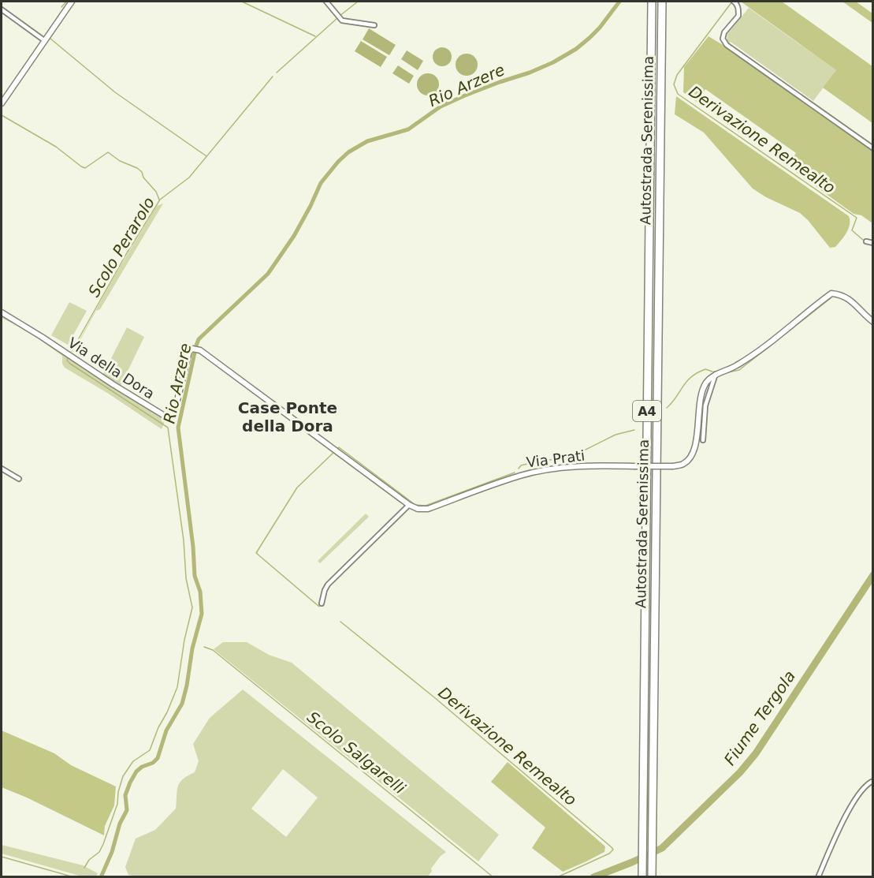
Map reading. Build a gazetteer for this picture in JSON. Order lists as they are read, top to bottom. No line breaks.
{"streets":{"highway":["Autostrada Serenissima","A4"],"street":["Via della Dora","Via Prati"]},"crossings":[["Via della Dora","Via Prati"]],"districts":["Case Ponte della Dora"],"water":["Rio Arzere","Derivazione Remealto","Scolo Perarolo","Fiume Tergola","Scolo Salgarelli"]}
